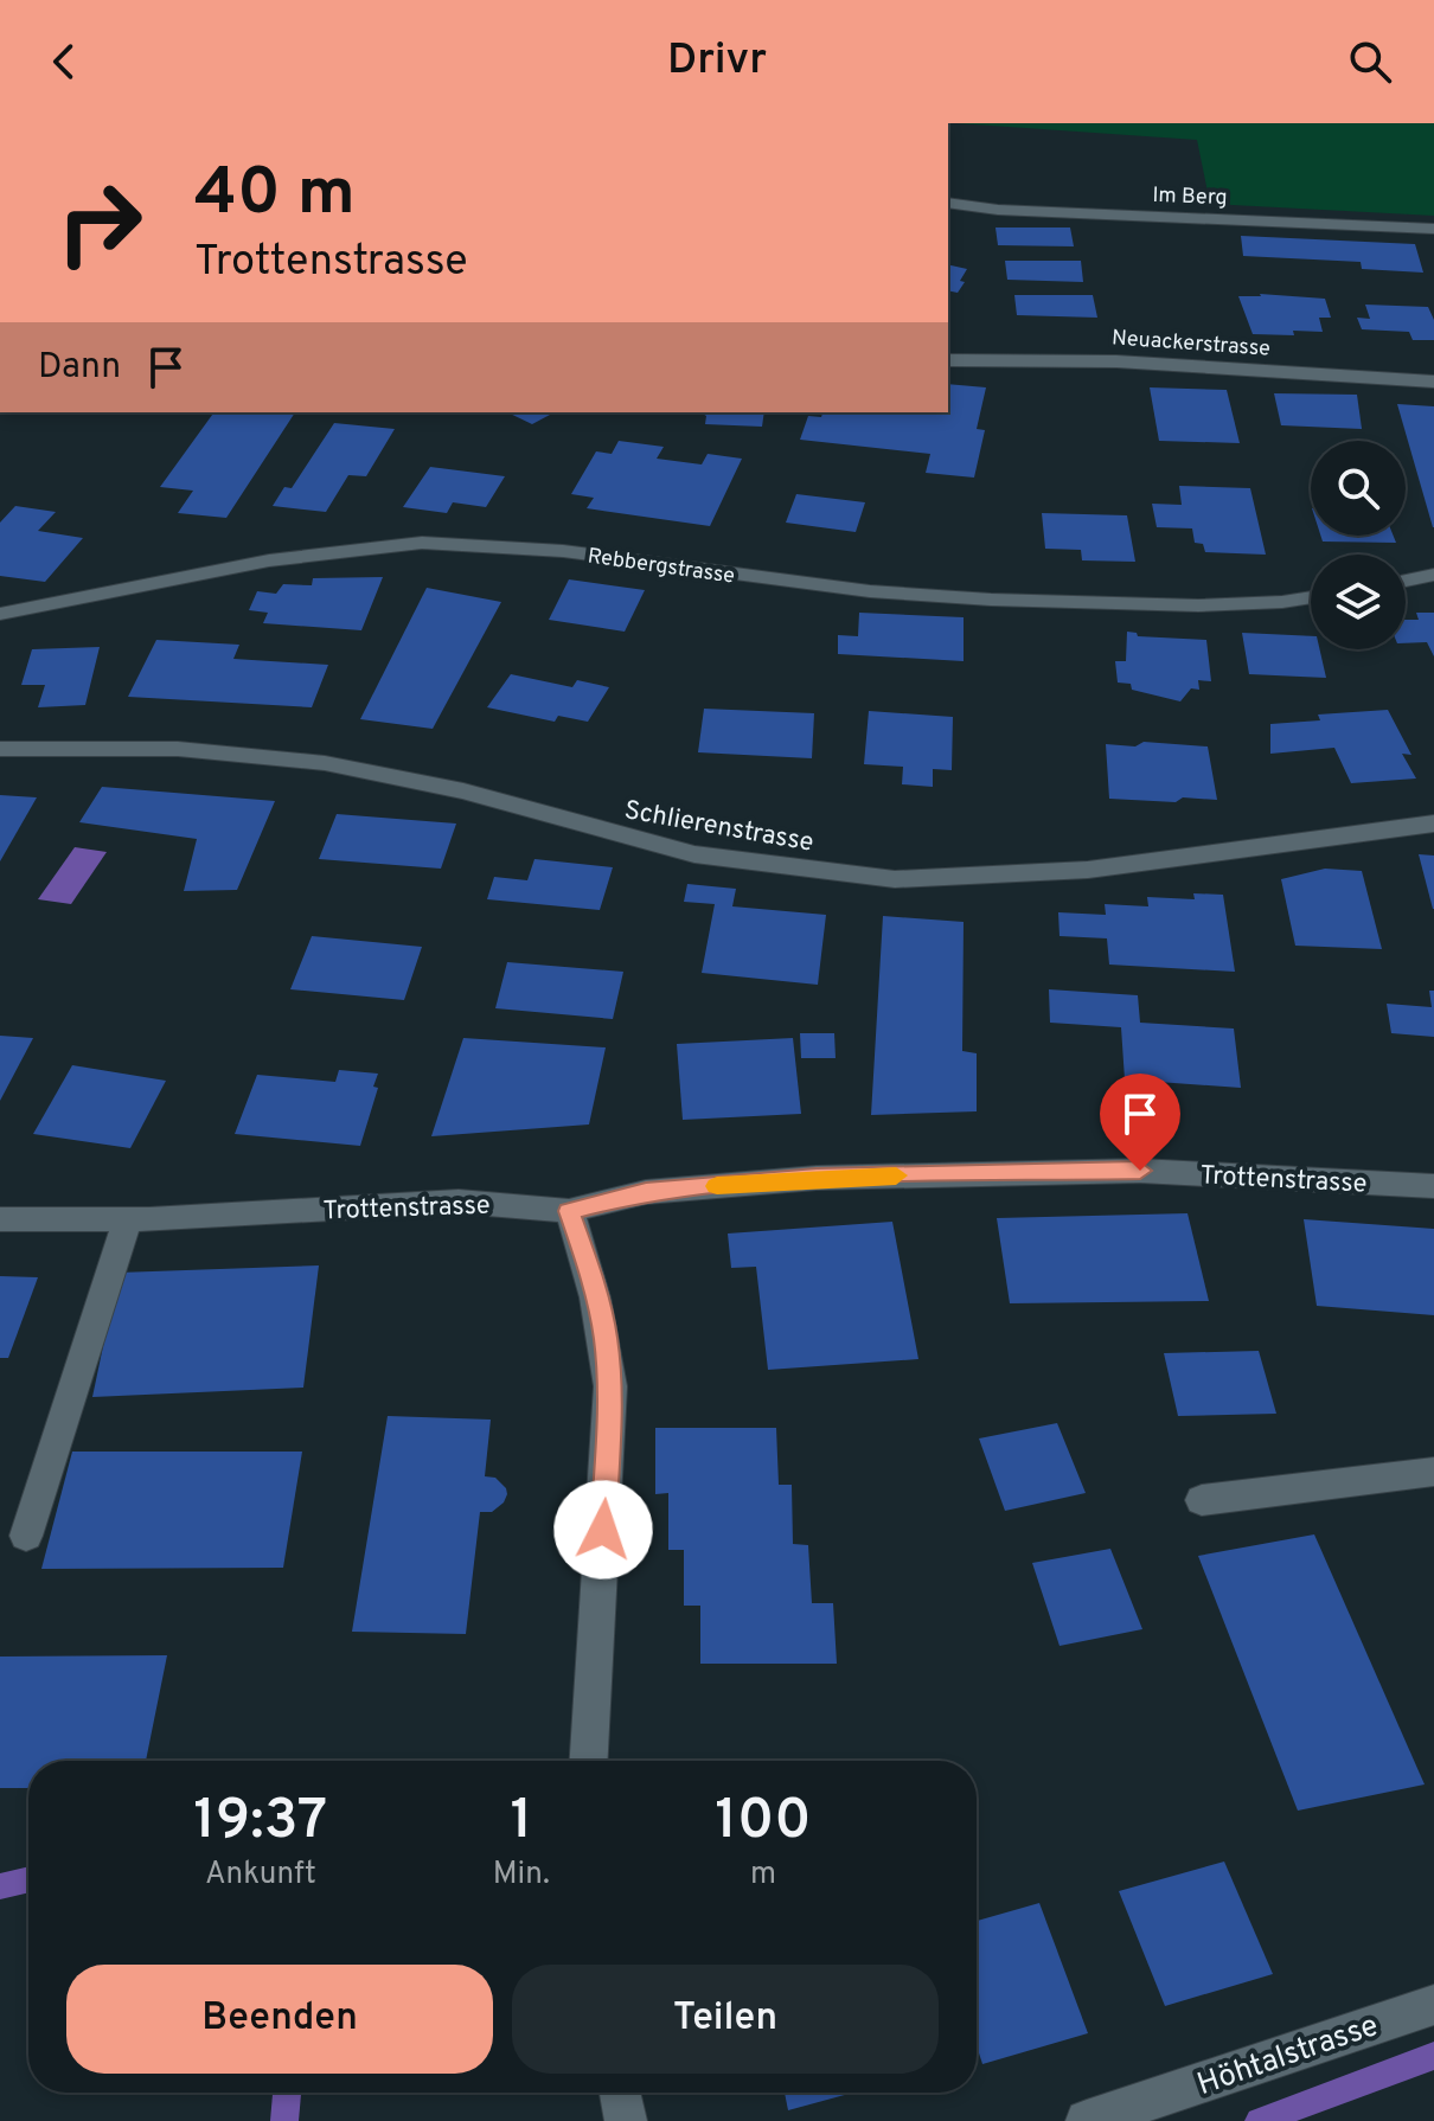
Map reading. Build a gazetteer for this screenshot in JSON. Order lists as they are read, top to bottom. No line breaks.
{"streets":{"street":["Im Berg","Neuackerstrasse","Rebbergstrasse","Schlierenstrasse","Trottenstrasse","Höhtalstrasse"]},"page":{"header":"Drivr","turn":["40 m","Trottenstrasse"],"then":"Dann","eta":["19:37","Ankunft","1","Min.","100","m"],"buttons":["Beenden","Teilen"]}}
